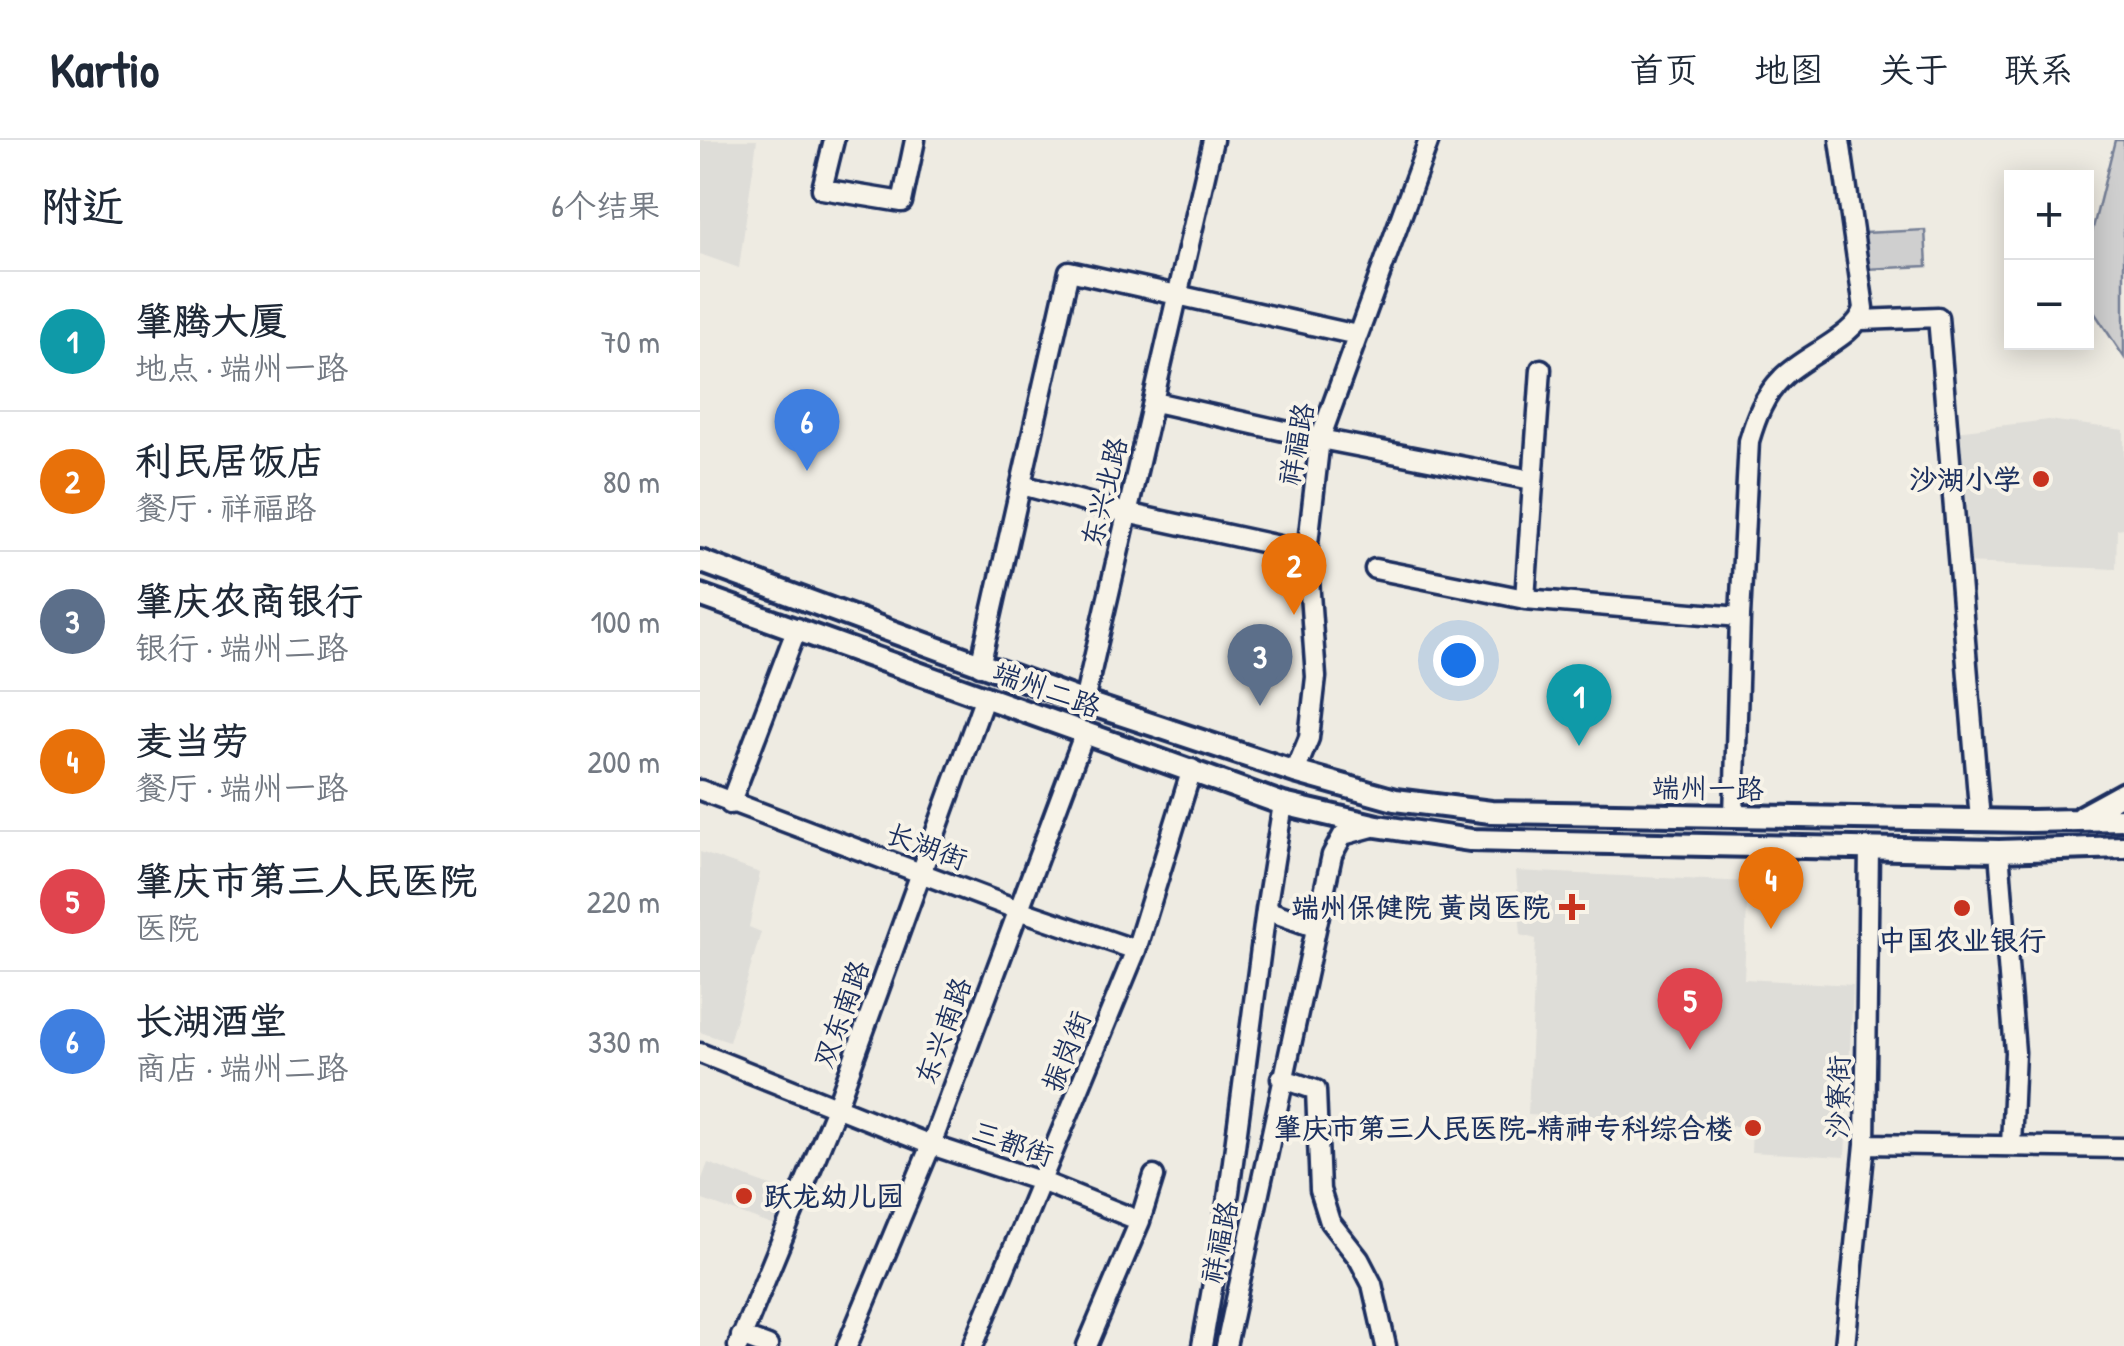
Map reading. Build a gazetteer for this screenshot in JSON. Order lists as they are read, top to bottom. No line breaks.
{"streets":{"main road":["端州二路","端州一路"],"street":["祥福路","东兴北路","长湖街","双东南路","东兴南路","振岗街","沙寮街","三都街"]},"crossings":[["祥福路","端州二路"],["祥福路","端州一路"],["东兴北路","端州二路"],["端州二路","端州一路"],["端州二路","双东南路"],["端州二路","东兴南路"],["端州二路","振岗街"],["长湖街","双东南路"],["长湖街","东兴南路"],["长湖街","振岗街"],["双东南路","三都街"],["东兴南路","三都街"],["振岗街","三都街"]],"places":{"other":["沙湖小学","中国农业银行","肇庆市第三人民医院-精神专科综合楼","跃龙幼儿园"],"health":["端州保健院 黄岗医院"]},"page":{"header":"Kartio","nav":["首页","地图","关于","联系"],"heading":["附近","6个结果"],"map_buttons":["+","−"],"list":[{"mark":"1","name":"肇腾大厦","note":"地点 · 端州一路","value":"70 m"},{"mark":"2","name":"利民居饭店","note":"餐厅 · 祥福路","value":"80 m"},{"mark":"3","name":"肇庆农商银行","note":"银行 · 端州二路","value":"100 m"},{"mark":"4","name":"麦当劳","note":"餐厅 · 端州一路","value":"200 m"},{"mark":"5","name":"肇庆市第三人民医院","note":"医院","value":"220 m"},{"mark":"6","name":"长湖酒堂","note":"商店 · 端州二路","value":"330 m"}],"pins":["6","2","3","1","4","5"]}}
